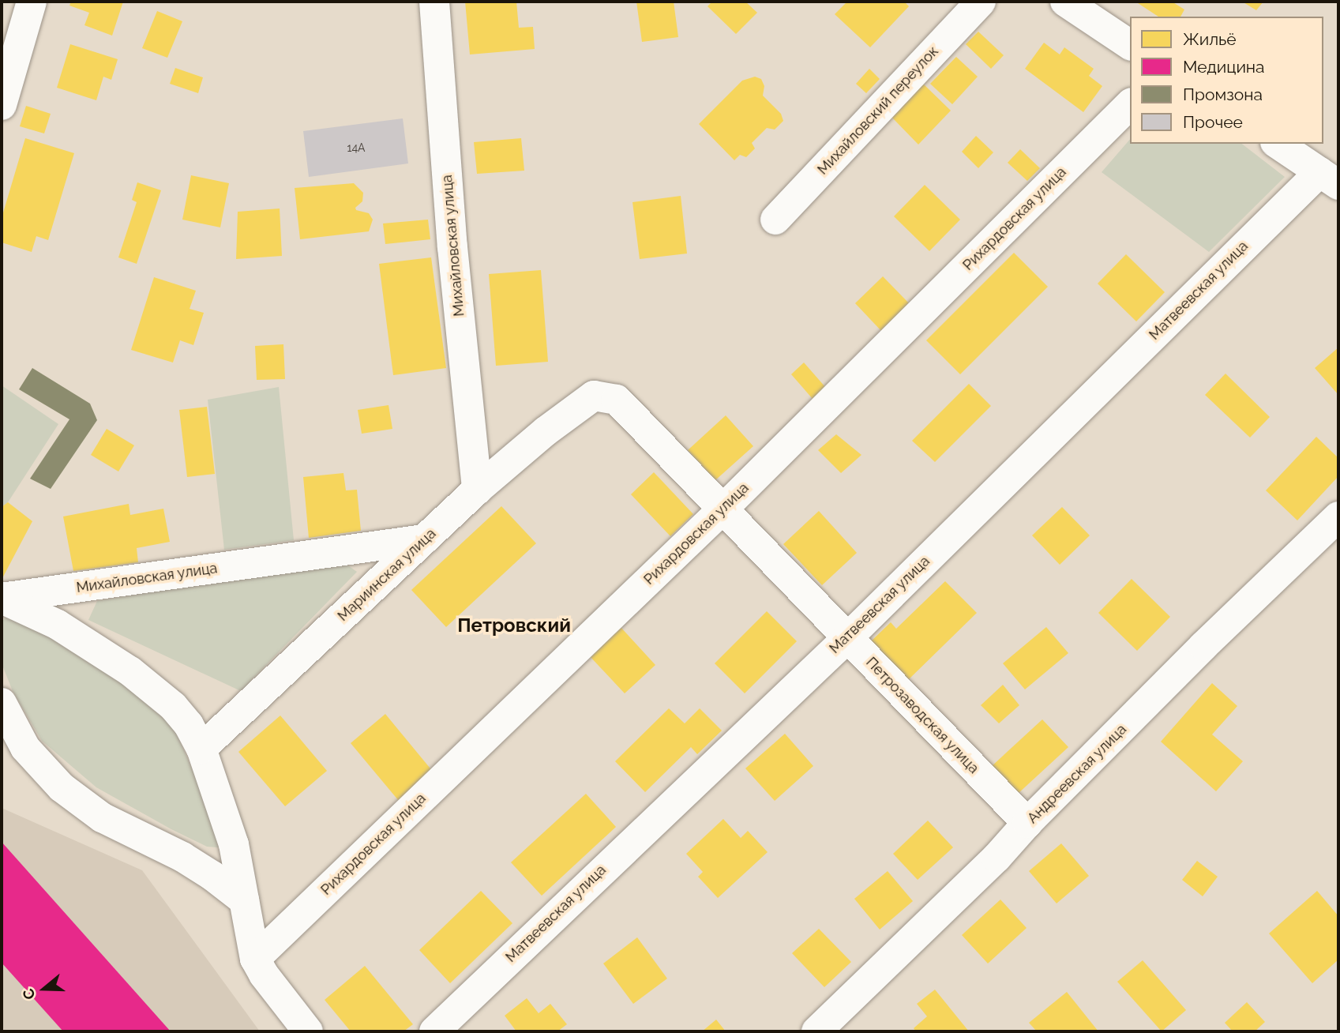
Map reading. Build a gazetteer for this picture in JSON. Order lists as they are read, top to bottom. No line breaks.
{"streets":{"street":["Михайловский переулок","Рихардовская улица","Михайловская улица","Матвеевская улица","Мариинская улица","Петрозаводская улица","Андреевская улица"]},"crossings":[["Рихардовская улица","Петрозаводская улица"],["Михайловская улица","Мариинская улица"],["Матвеевская улица","Петрозаводская улица"],["Мариинская улица","Петрозаводская улица"],["Петрозаводская улица","Андреевская улица"]],"districts":["Петровский"],"house_numbers":["14А"],"legend":["Жильё","Медицина","Промзона","Прочее"],"north":"left"}
